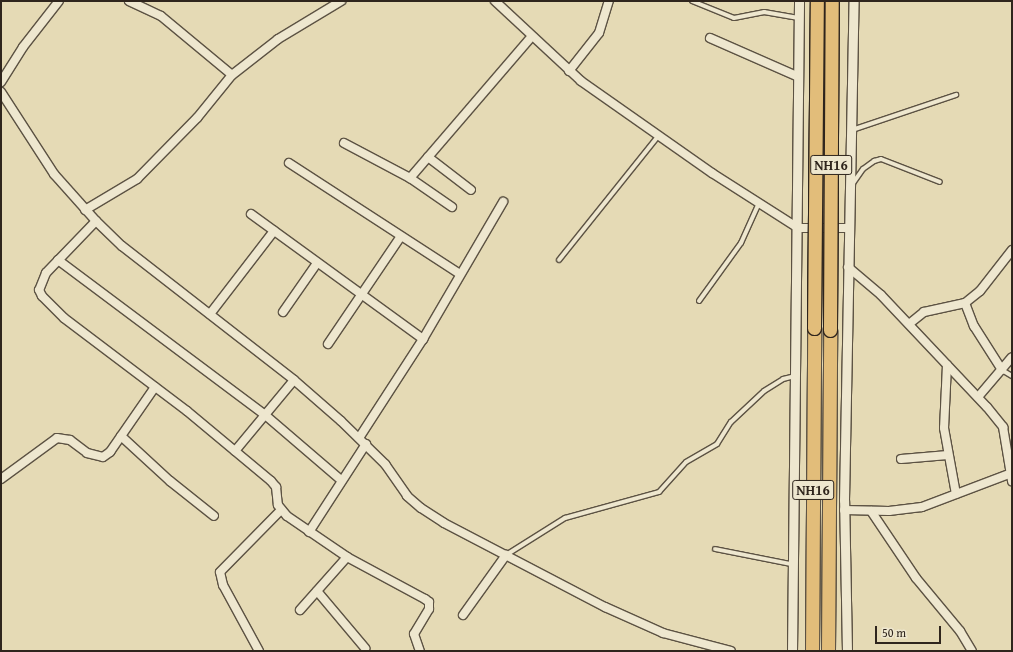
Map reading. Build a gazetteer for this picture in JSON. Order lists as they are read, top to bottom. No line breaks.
{"streets":{"highway":["NH16"]},"scale_bar":"50 m"}
